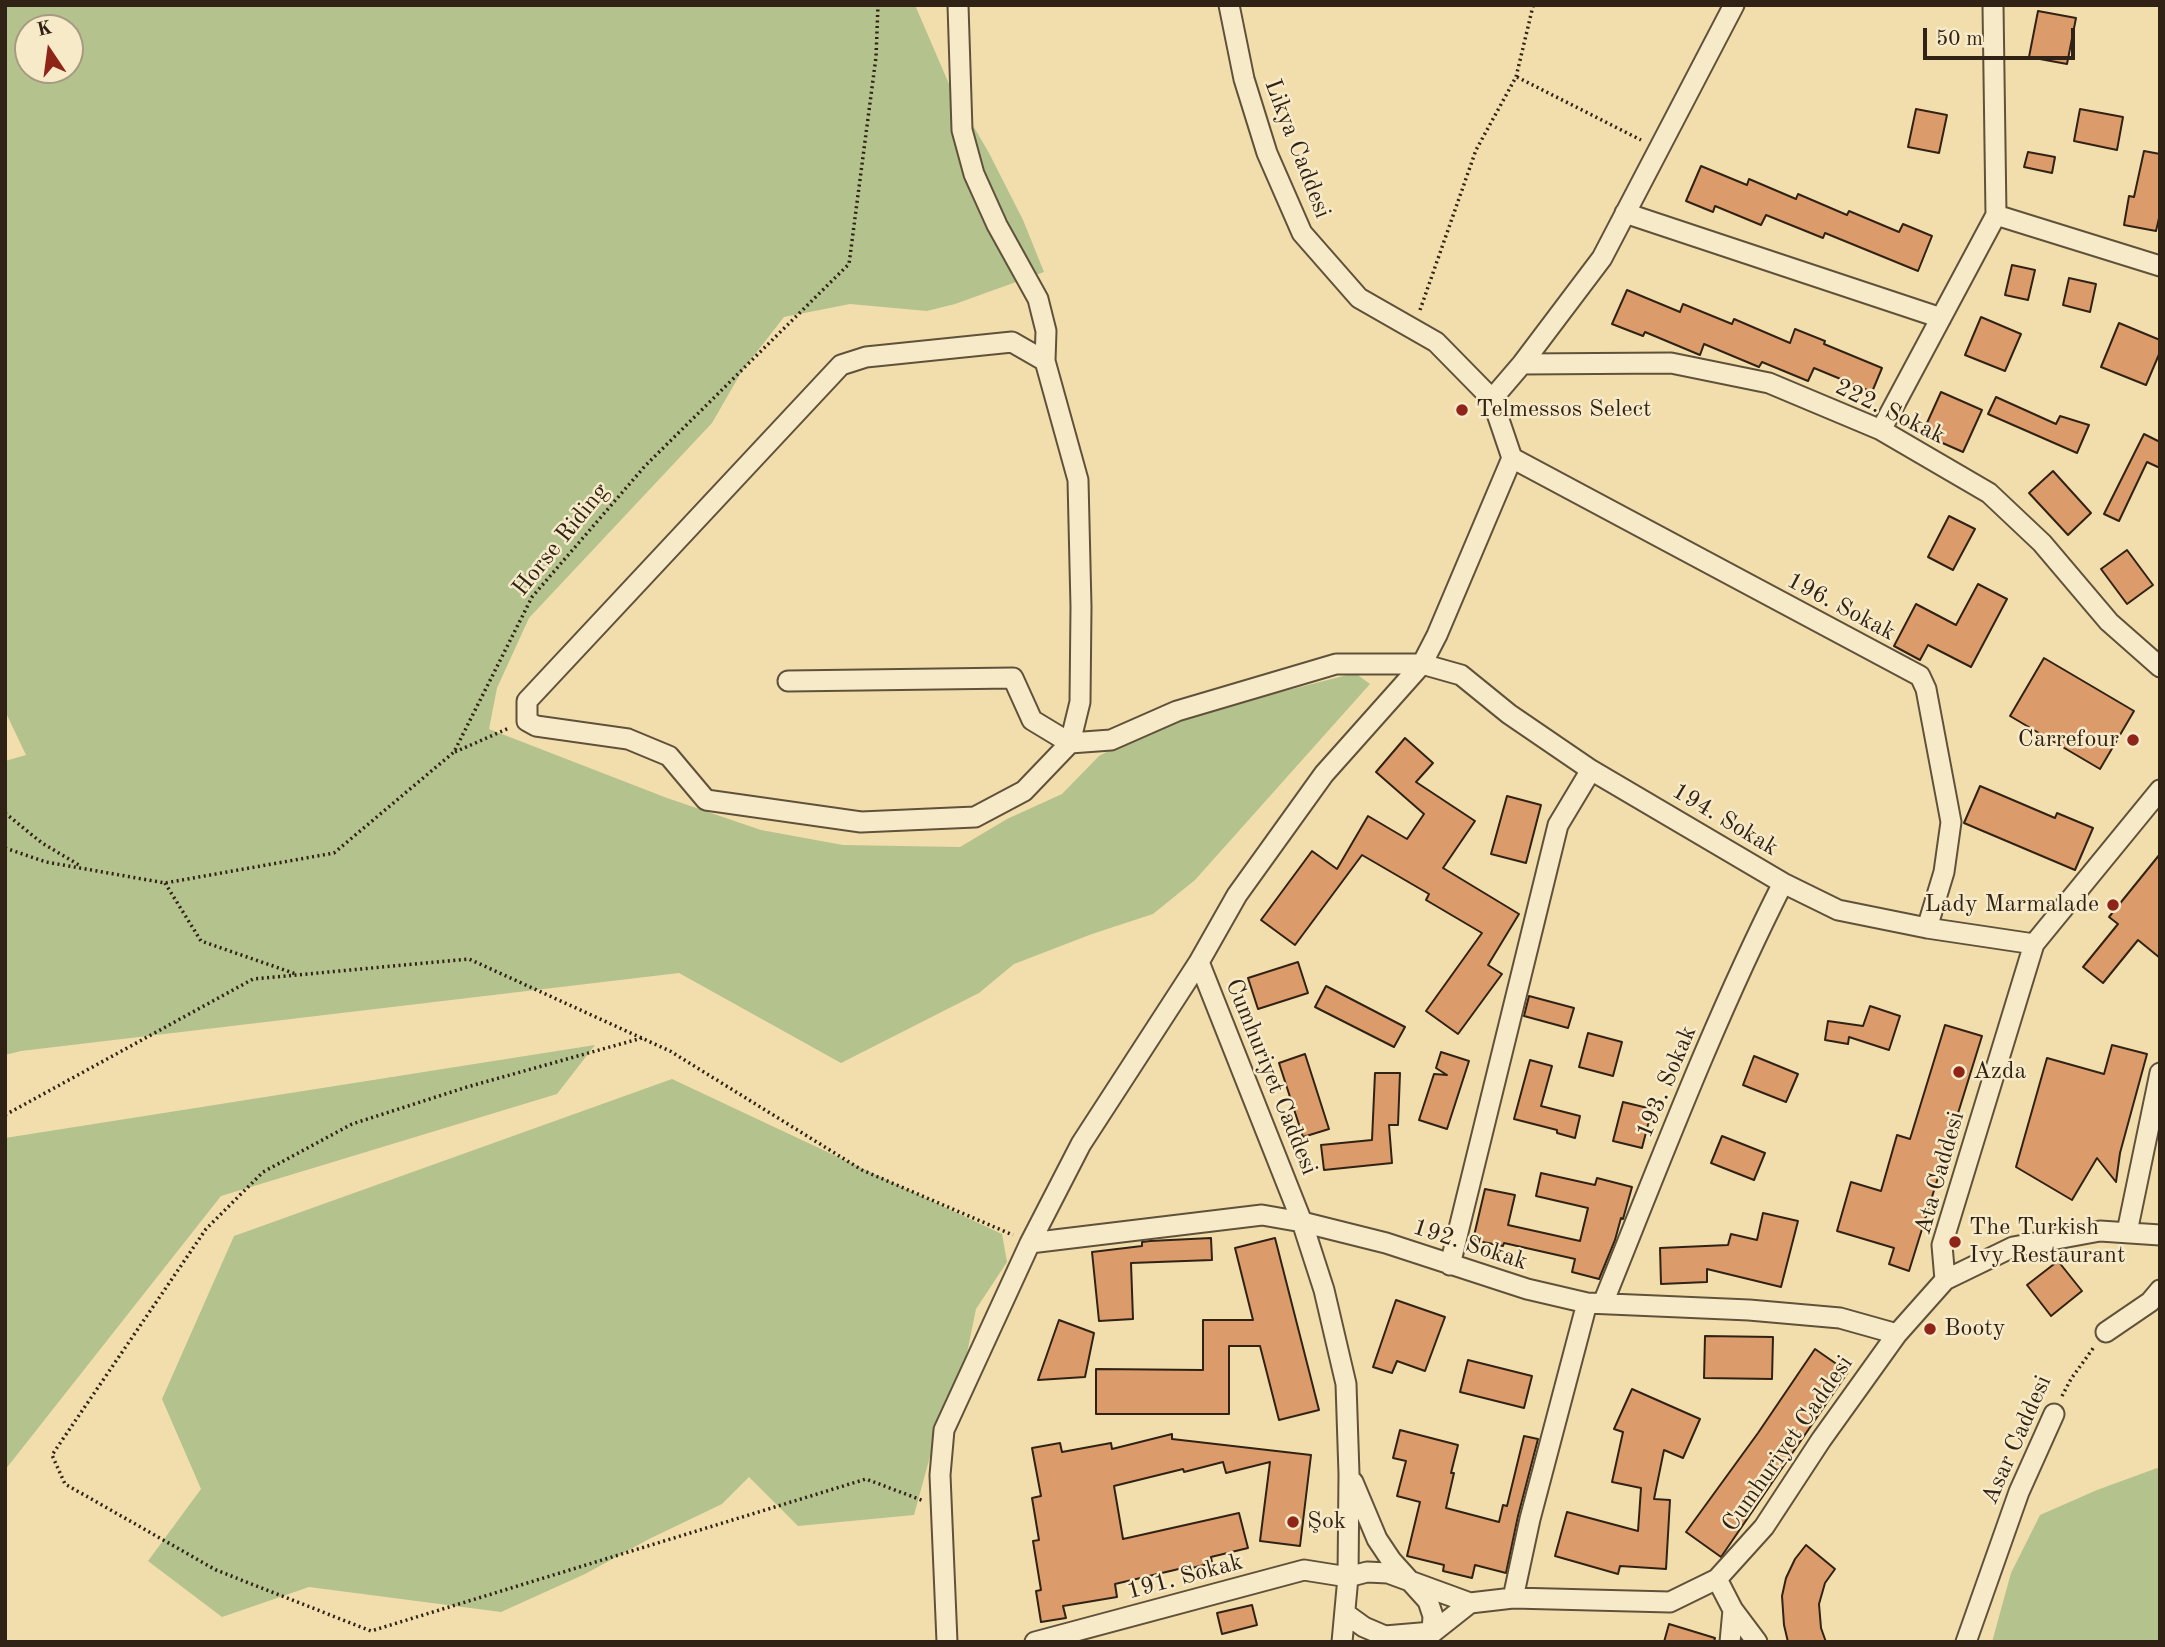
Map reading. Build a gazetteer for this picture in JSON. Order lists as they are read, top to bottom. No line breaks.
{"streets":{"street":["Likya Caddesi","222. Sokak","196. Sokak","194. Sokak","Cumhuriyet Caddesi","193. Sokak","Ata Caddesi","192. Sokak","Asar Caddesi","191. Sokak"],"path":["Horse Riding"]},"crossings":[["Likya Caddesi","196. Sokak"],["196. Sokak","194. Sokak"],["194. Sokak","Cumhuriyet Caddesi"],["194. Sokak","193. Sokak"],["194. Sokak","Ata Caddesi"],["Cumhuriyet Caddesi","193. Sokak"],["Cumhuriyet Caddesi","Ata Caddesi"],["Cumhuriyet Caddesi","192. Sokak"],["Cumhuriyet Caddesi","191. Sokak"],["193. Sokak","192. Sokak"]],"places":["Telmessos Select","Carrefour","Lady Marmalade","Azda","The Turkish Ivy Restaurant","Booty","Şok"],"scale_bar":"50 m","north":"top"}
